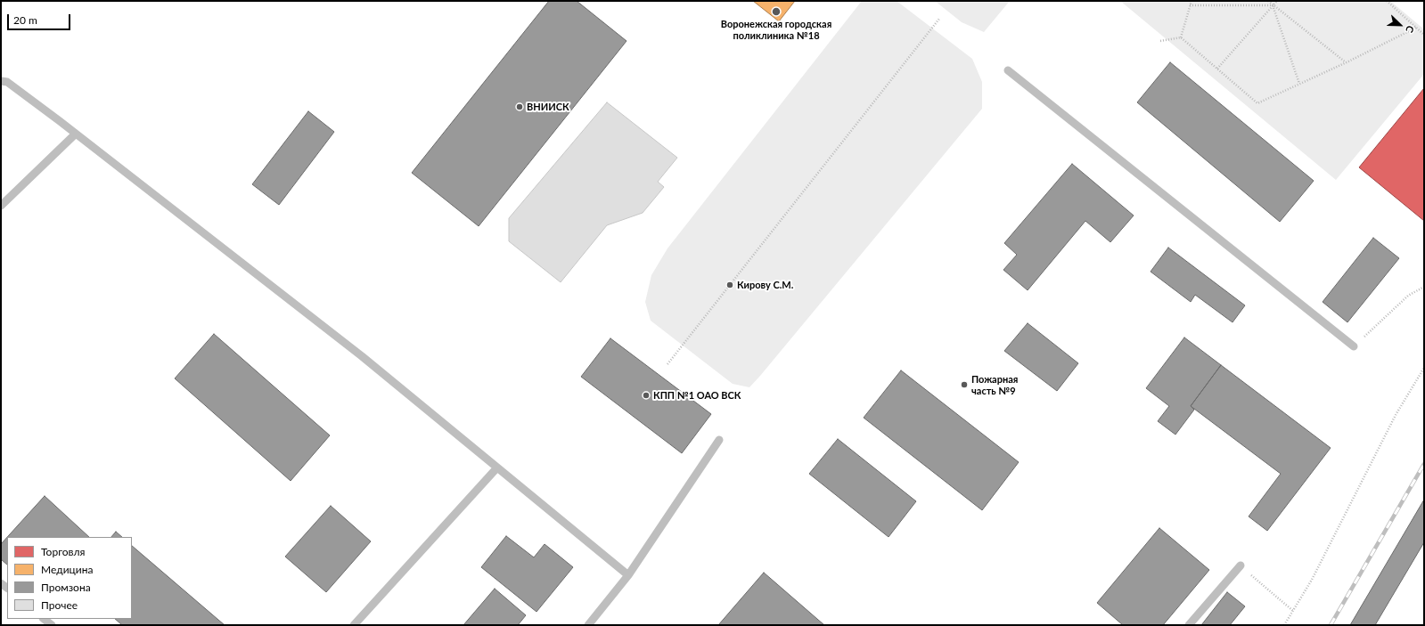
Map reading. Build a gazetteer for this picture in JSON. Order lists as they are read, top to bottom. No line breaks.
{"places":["Воронежская городская поликлиника №18","ВНИИСК","Кирову С.М.","Пожарная часть №9","КПП №1 ОАО ВСК"],"legend":["Торговля","Медицина","Промзона","Прочее"],"scale_bar":"20 m","north":"bottom right"}
